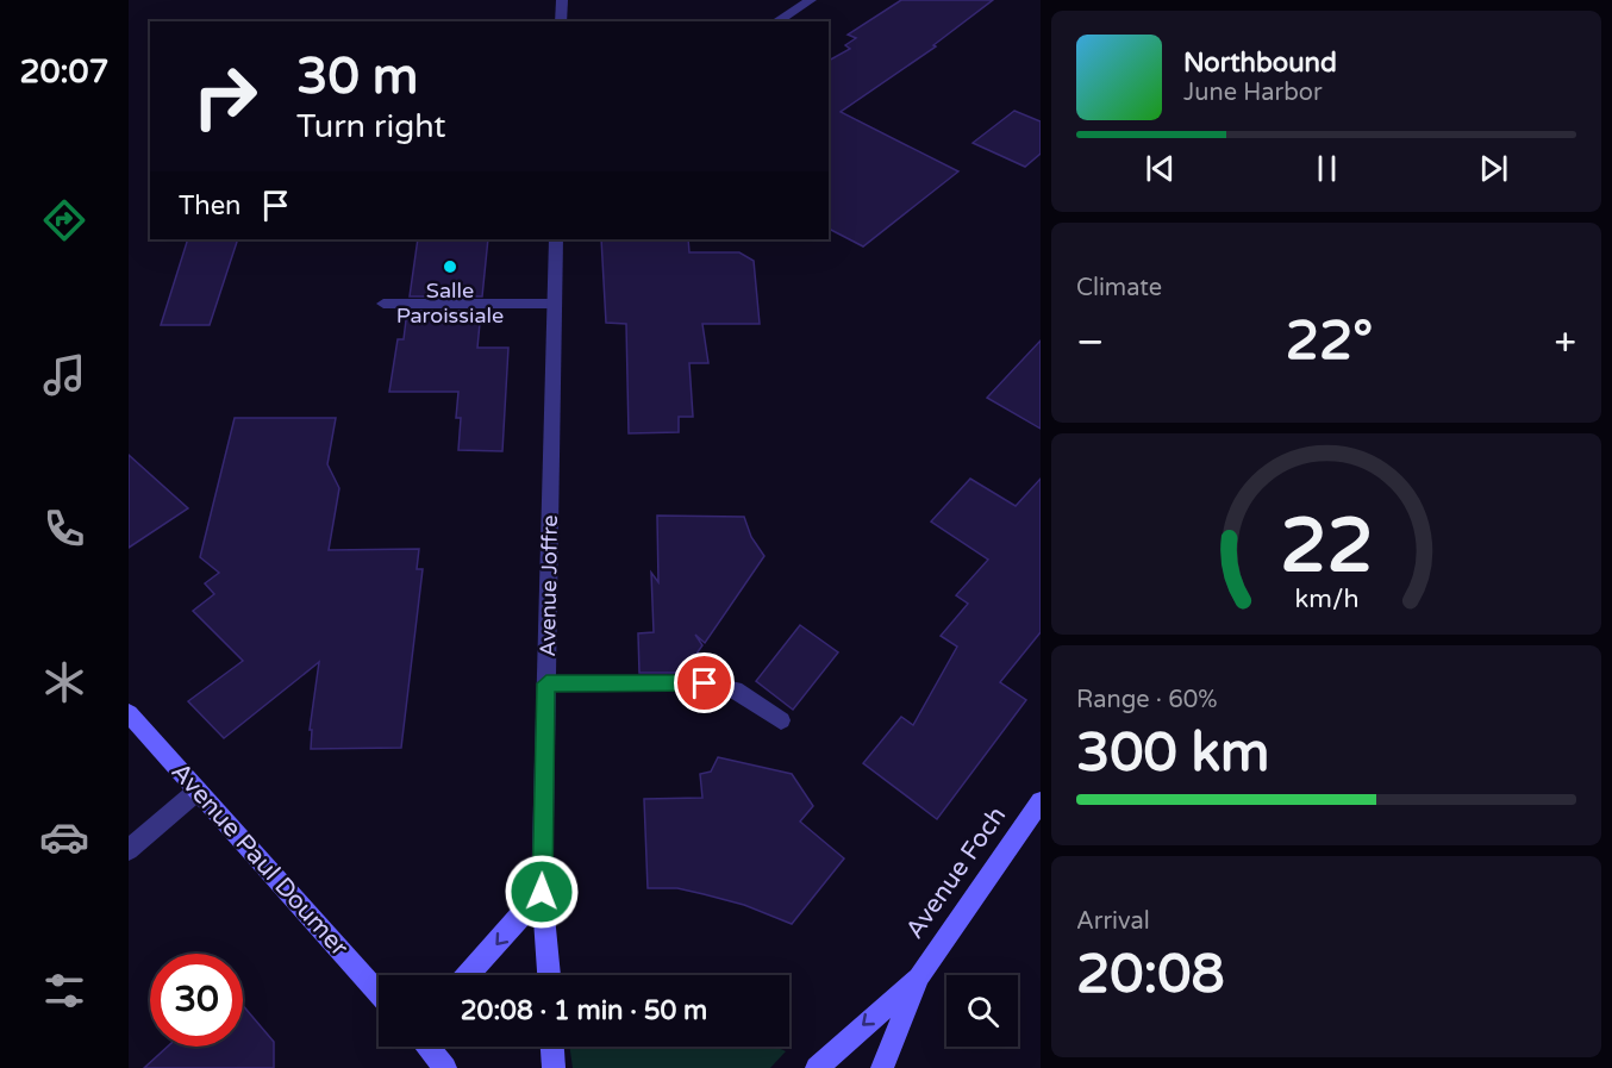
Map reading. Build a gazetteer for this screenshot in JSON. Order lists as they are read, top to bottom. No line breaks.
{"streets":{"street":["Avenue Joffre","Avenue Paul Doumer","Avenue Foch"]},"places":["Salle Paroissiale"],"page":{"tabs":"20:07","turn":["30 m","Turn right"],"song":["Northbound","June Harbor"],"then":"Then","tile":["Climate",["Range · 60%","300 km"],["Arrival","20:08"]],"heat":["−","22°","+"],"limit":"30","trip":"20:08 · 1 min · 50 m","gauge":["22","km/h"]}}
